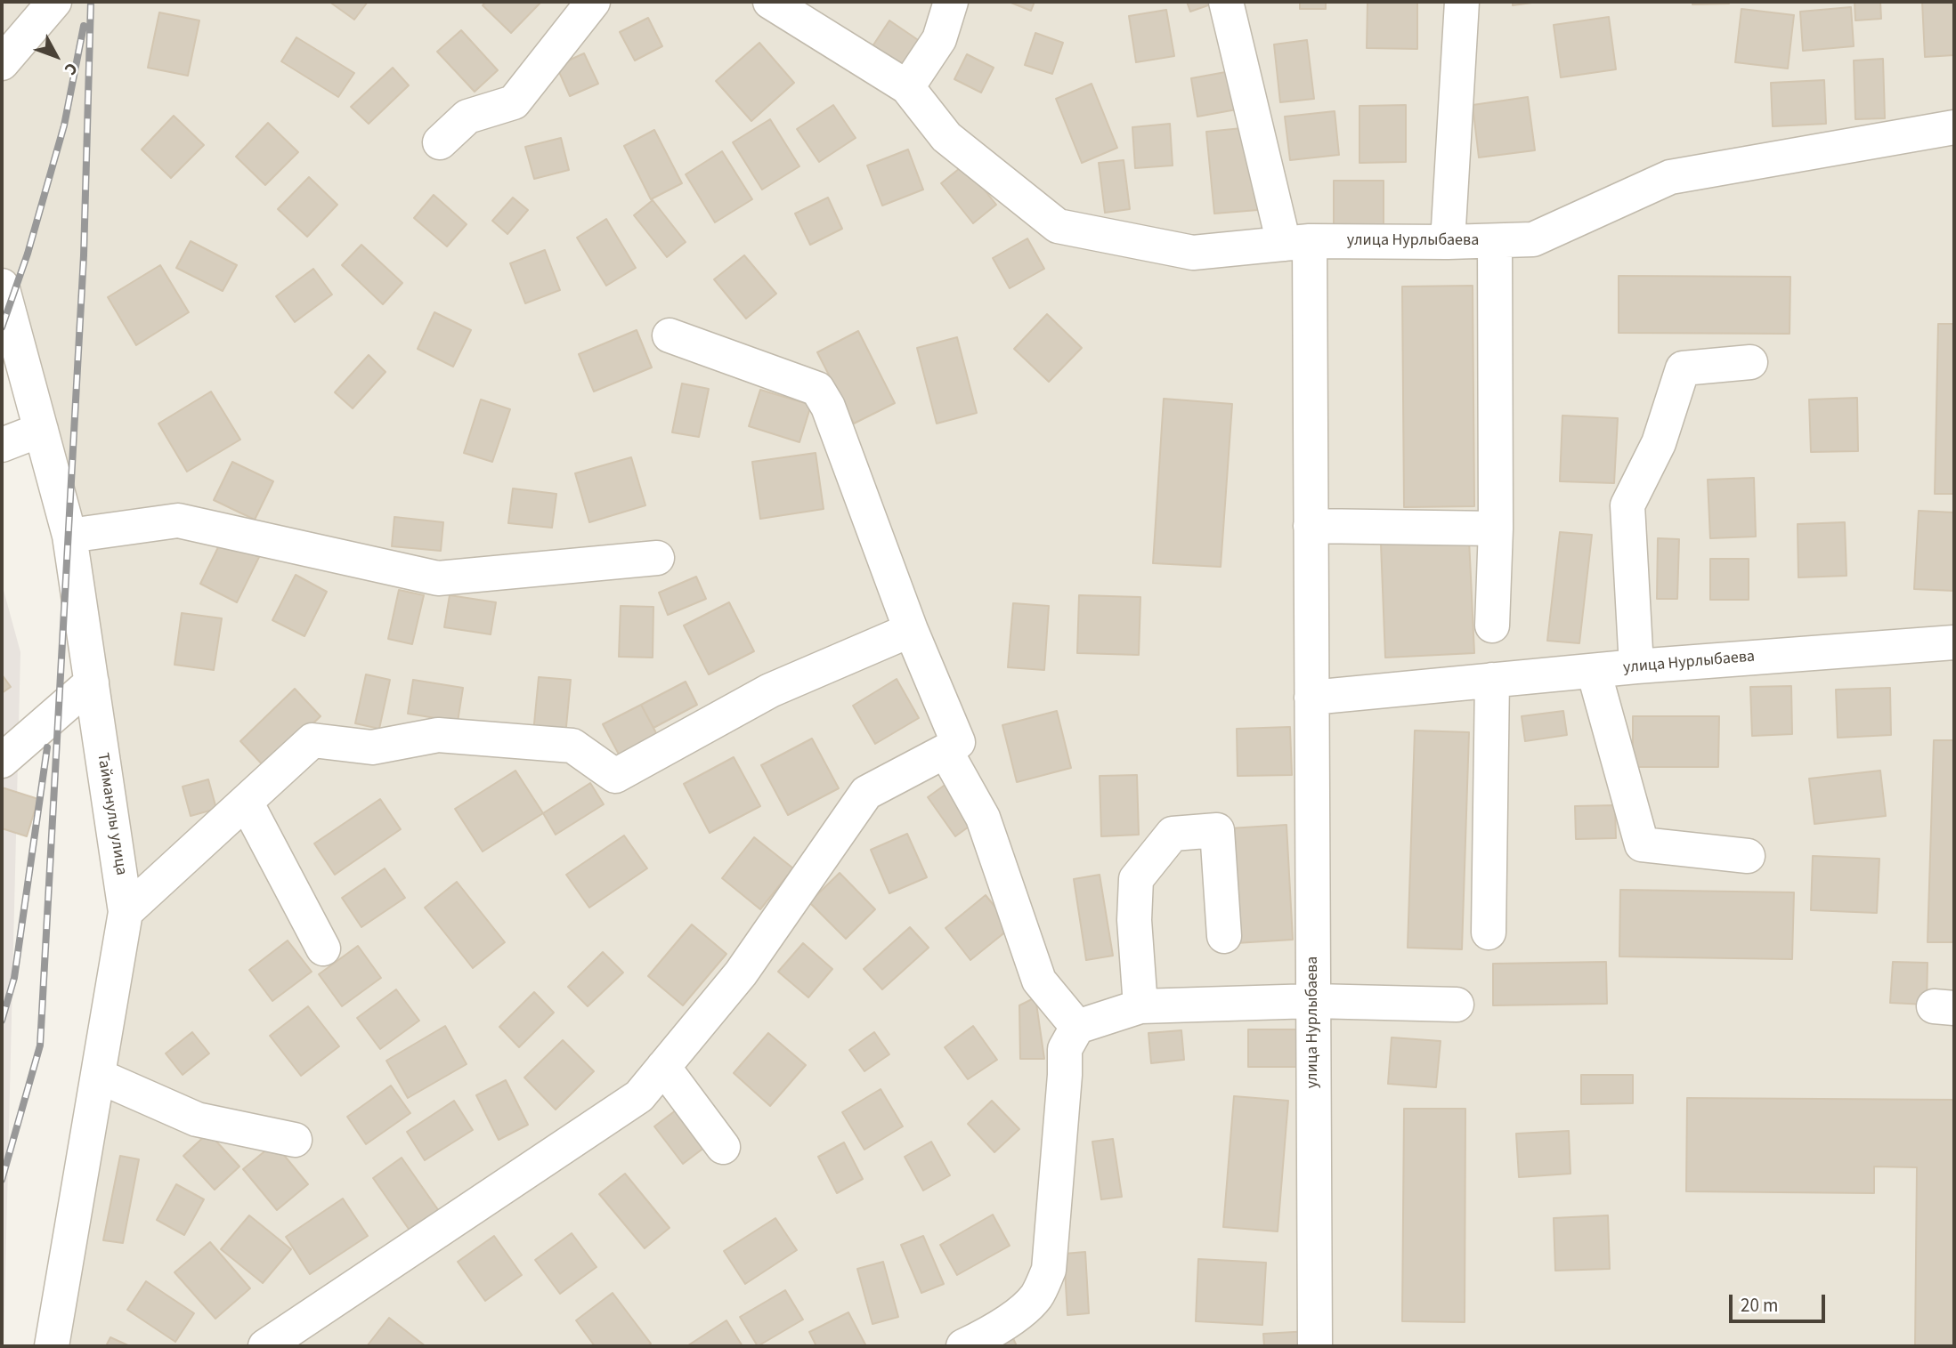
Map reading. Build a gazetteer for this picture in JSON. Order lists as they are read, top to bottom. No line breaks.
{"streets":{"street":["улица Нурлыбаева","Тайманулы улица"]},"scale_bar":"20 m","north":"bottom right"}
